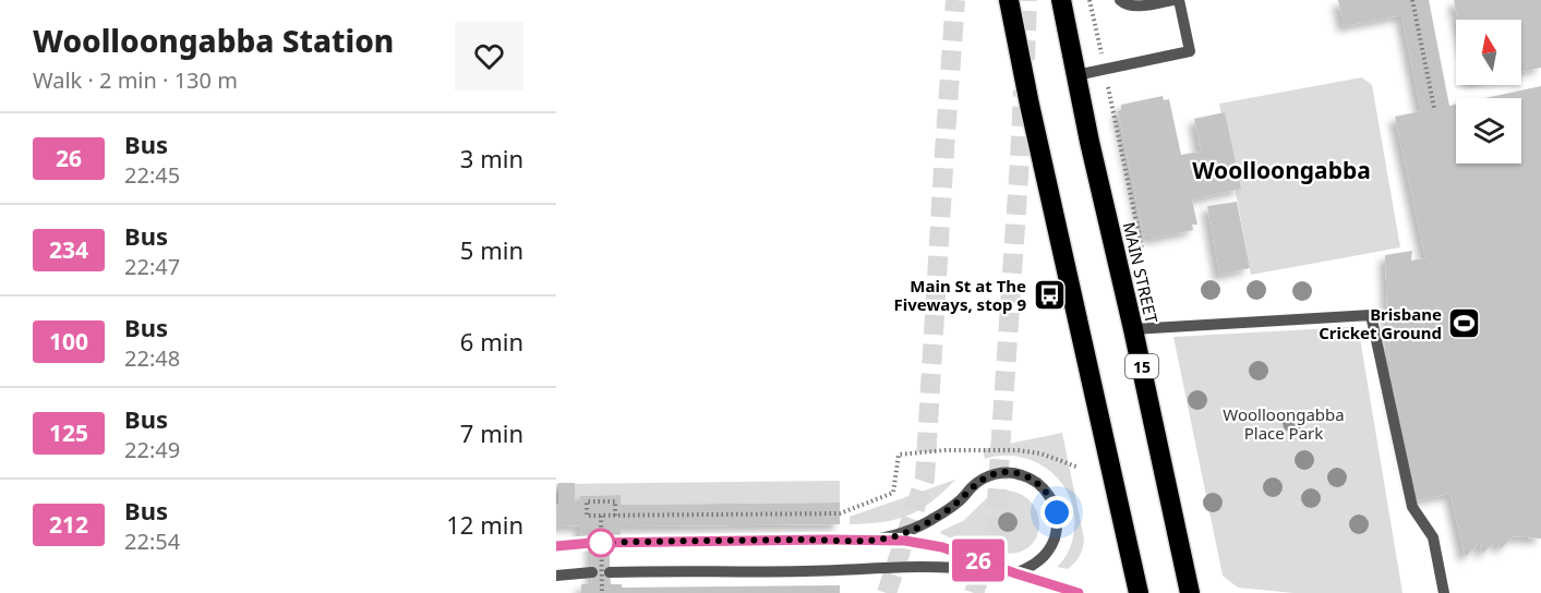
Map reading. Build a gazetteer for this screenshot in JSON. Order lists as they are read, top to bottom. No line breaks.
{"streets":{"highway":["MAIN STREET","15"]},"districts":["Woolloongabba"],"parks":["Woolloongabba Place Park"],"places":{"bus stop":["Main St at The Fiveways, stop 9"],"sports":["Brisbane Cricket Ground"]},"lines":["bus line 26"],"north":"top","page":{"heading":["Woolloongabba Station","Walk · 2 min · 130 m"],"on_map":"26","list":[{"mark":"26","name":"Bus","note":"22:45","value":"3 min"},{"mark":"234","name":"Bus","note":"22:47","value":"5 min"},{"mark":"100","name":"Bus","note":"22:48","value":"6 min"},{"mark":"125","name":"Bus","note":"22:49","value":"7 min"},{"mark":"212","name":"Bus","note":"22:54","value":"12 min"}]}}
